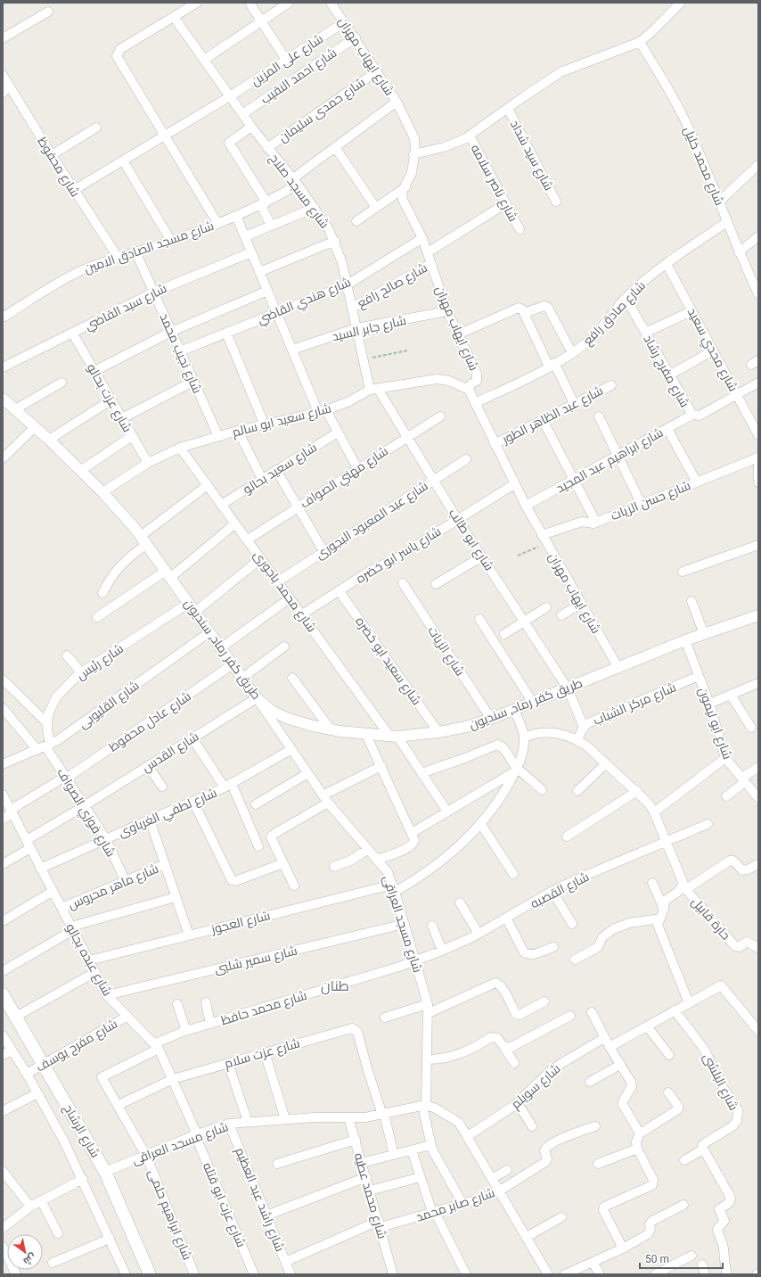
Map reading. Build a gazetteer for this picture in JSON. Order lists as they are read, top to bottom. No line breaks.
{"streets":{"main road":["شارع الرشاح"],"street":["شارع ايهاب مهران","شارع على المزين","شارع احمد النقيب","شارع حمدى سليمان","شارع سيد شداد","شارع محمد خليل","شارع محفوظ","شارع ناصر سلامه","شارع مسجد صلاح","شارع مسجد الصادق الامين","شارع صالح رافع","شارع هندي القاضي","شارع سيد القاضي","شارع صادق رافع","شارع جابر السيد","شارع مجدي سعيد","شارع نجيب محمد","شارع مفرح رشاد","شارع عزت بحالو","شارع عبد الظاهر الطور","شارع سعيد ابو سالم","شارع ابراهيم عبد المجيد","شارع سعيد بحالو","شارع مهني الصواف","شارع حسن الزيات","شارع عبد المعبود البجورى","شارع ابو طالب","شارع ياسر ابو خضره","شارع محمد باجورى","طريق كفر رماد, سنديون","شارع الزيات","شارع سعيد ابو خضره","شارع رئيس","شارع مركز الشباب","شارع القليوبى","شارع عادل محفوظ","شارع ابو ليمون","شارع القدس","شارع فوزي الصواف","شارع لطفي الغرباوى","شارع ماهر محروس","شارع القصبه","حارة قابيل","شارع العجوز","شارع مسجد العراقى","شارع عبده بجالو","شارع سمير شلبى","شارع محمد حافظ","شارع مفرح يوسف","شارع عزت سلام","شارع البلشى","شارع سويلم","شارع محمد عطيه","شارع راشد عبد العظيم","شارع عزت ابو قتله","شارع صابر محمد","شارع ابراهيم حلمى"]},"crossings":[["شارع ايهاب مهران","شارع على المزين"],["شارع ايهاب مهران","شارع احمد النقيب"],["شارع ايهاب مهران","شارع حمدى سليمان"],["شارع ايهاب مهران","شارع مسجد الصادق الامين"],["شارع ايهاب مهران","شارع صالح رافع"],["شارع ايهاب مهران","شارع هندي القاضي"],["شارع ايهاب مهران","شارع صادق رافع"],["شارع ايهاب مهران","شارع جابر السيد"],["شارع ايهاب مهران","شارع عبد الظاهر الطور"],["شارع ايهاب مهران","شارع سعيد ابو سالم"],["شارع ايهاب مهران","شارع ابراهيم عبد المجيد"],["شارع ايهاب مهران","شارع حسن الزيات"],["شارع ايهاب مهران","شارع ياسر ابو خضره"],["شارع ايهاب مهران","طريق كفر رماد, سنديون"],["شارع على المزين","شارع محفوظ"],["شارع على المزين","شارع مسجد صلاح"],["شارع احمد النقيب","شارع مسجد صلاح"],["شارع حمدى سليمان","شارع مسجد صلاح"],["شارع محمد خليل","شارع صادق رافع"],["شارع محفوظ","شارع مسجد الصادق الامين"],["شارع مسجد صلاح","شارع مسجد الصادق الامين"],["شارع مسجد صلاح","شارع صالح رافع"],["شارع مسجد صلاح","شارع هندي القاضي"],["شارع مسجد صلاح","شارع جابر السيد"],["شارع مسجد صلاح","شارع سعيد ابو سالم"],["شارع مسجد صلاح","شارع ابو طالب"],["شارع مسجد الصادق الامين","شارع نجيب محمد"],["شارع هندي القاضي","شارع نجيب محمد"],["شارع سيد القاضي","شارع نجيب محمد"],["شارع سيد القاضي","شارع عزت بحالو"],["شارع صادق رافع","شارع مجدي سعيد"],["شارع صادق رافع","شارع مفرح رشاد"],["شارع مجدي سعيد","شارع مفرح رشاد"],["شارع نجيب محمد","شارع سعيد ابو سالم"],["شارع مفرح رشاد","شارع ابراهيم عبد المجيد"],["شارع عزت بحالو","شارع سعيد ابو سالم"],["شارع سعيد ابو سالم","شارع ابو طالب"],["شارع سعيد ابو سالم","شارع محمد باجورى"],["شارع سعيد ابو سالم","طريق كفر رماد, سنديون"],["شارع سعيد بحالو","شارع محمد باجورى"],["شارع مهني الصواف","شارع ابو طالب"],["شارع مهني الصواف","شارع محمد باجورى"],["شارع عبد المعبود البجورى","شارع ابو طالب"],["شارع عبد المعبود البجورى","شارع محمد باجورى"],["شارع ابو طالب","شارع ياسر ابو خضره"],["شارع ابو طالب","طريق كفر رماد, سنديون"],["شارع ابو طالب","شارع مركز الشباب"],["شارع ياسر ابو خضره","شارع محمد باجورى"],["شارع ياسر ابو خضره","شارع سعيد ابو خضره"],["شارع محمد باجورى","طريق كفر رماد, سنديون"],["طريق كفر رماد, سنديون","شارع الزيات"],["طريق كفر رماد, سنديون","شارع سعيد ابو خضره"],["طريق كفر رماد, سنديون","شارع رئيس"],["طريق كفر رماد, سنديون","شارع القليوبى"],["طريق كفر رماد, سنديون","شارع عادل محفوظ"],["طريق كفر رماد, سنديون","شارع ابو ليمون"],["طريق كفر رماد, سنديون","شارع القدس"],["طريق كفر رماد, سنديون","شارع مسجد العراقى"],["شارع رئيس","شارع القليوبى"],["شارع رئيس","شارع فوزي الصواف"],["شارع مركز الشباب","شارع ابو ليمون"],["شارع القليوبى","شارع فوزي الصواف"],["شارع عادل محفوظ","شارع فوزي الصواف"],["شارع عادل محفوظ","شارع عبده بجالو"],["شارع القدس","شارع فوزي الصواف"],["شارع القدس","شارع مسجد العراقى"],["شارع القدس","شارع عبده بجالو"],["شارع فوزي الصواف","شارع لطفي الغرباوى"],["شارع فوزي الصواف","شارع ماهر محروس"],["شارع لطفي الغرباوى","شارع مسجد العراقى"],["شارع لطفي الغرباوى","شارع عبده بجالو"],["شارع ماهر محروس","شارع عبده بجالو"],["شارع القصبه","شارع مسجد العراقى"],["شارع القصبه","شارع محمد حافظ"],["شارع العجوز","شارع مسجد العراقى"],["شارع العجوز","شارع عبده بجالو"],["شارع مسجد العراقى","شارع عبده بجالو"],["شارع مسجد العراقى","شارع سمير شلبى"],["شارع مسجد العراقى","شارع محمد حافظ"],["شارع مسجد العراقى","شارع عزت سلام"],["شارع مسجد العراقى","شارع الرشاح"],["شارع مسجد العراقى","شارع محمد عطيه"],["شارع مسجد العراقى","شارع راشد عبد العظيم"],["شارع مسجد العراقى","شارع عزت ابو قتله"],["شارع مسجد العراقى","شارع ابراهيم حلمى"],["شارع عبده بجالو","شارع سمير شلبى"],["شارع عبده بجالو","شارع محمد حافظ"],["شارع عبده بجالو","شارع مفرح يوسف"],["شارع عبده بجالو","شارع عزت سلام"],["شارع عبده بجالو","شارع عزت ابو قتله"],["شارع محمد حافظ","شارع ابراهيم حلمى"],["شارع مفرح يوسف","شارع الرشاح"],["شارع عزت سلام","شارع ابراهيم حلمى"],["شارع محمد عطيه","شارع صابر محمد"],["شارع راشد عبد العظيم","شارع صابر محمد"]],"districts":["طنان"],"scale_bar":"50 m","north":"bottom right"}
